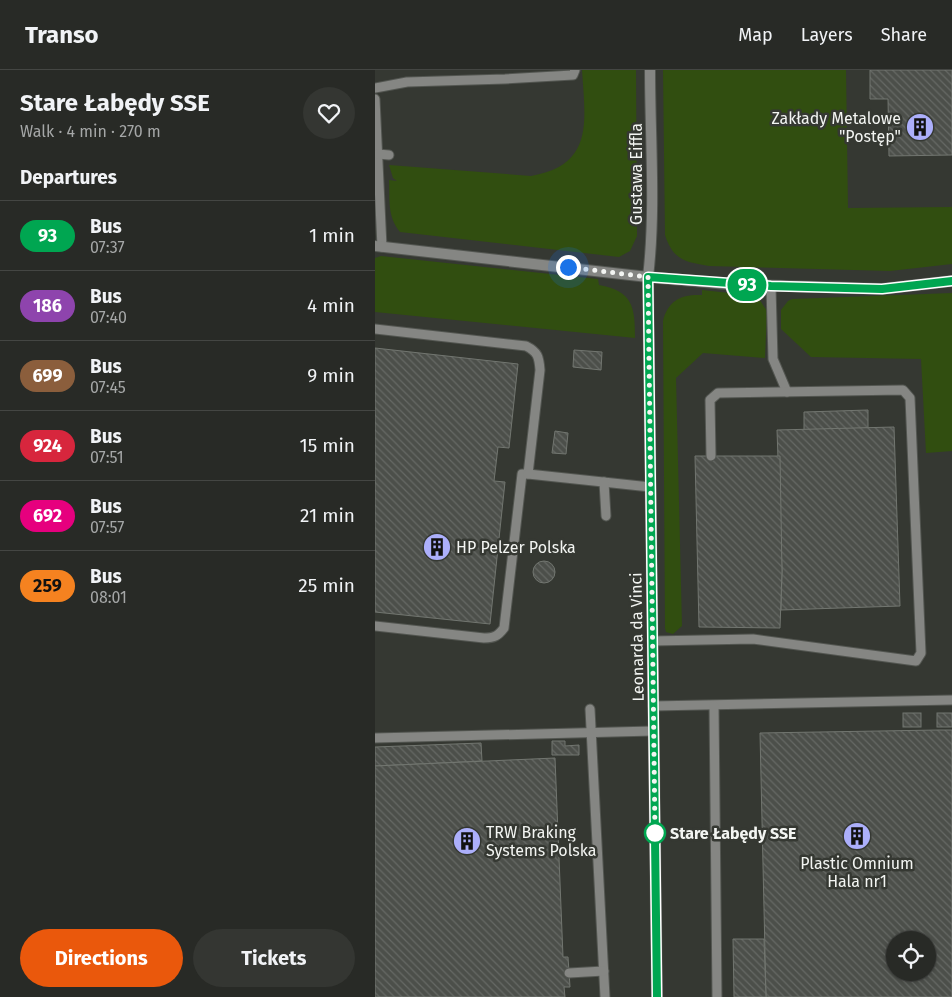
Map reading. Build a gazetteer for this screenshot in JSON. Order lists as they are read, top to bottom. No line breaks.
{"streets":{"street":["Gustawa Eiffla","Leonarda da Vinci"]},"crossings":[["Gustawa Eiffla","Leonarda da Vinci"]],"places":{"building":["Zakłady Metalowe \"Postęp\"","HP Pelzer Polska","Plastic Omnium Hala nr1","TRW Braking Systems Polska"],"other":["Stare Łabędy SSE"]},"lines":["bus line 93"],"page":{"header":"Transo","nav":["Map","Layers","Share"],"heading":[["Stare Łabędy SSE","Walk · 4 min · 270 m"],"Departures"],"on_map":"93","list":[{"mark":"93","name":"Bus","note":"07:37","value":"1 min"},{"mark":"186","name":"Bus","note":"07:40","value":"4 min"},{"mark":"699","name":"Bus","note":"07:45","value":"9 min"},{"mark":"924","name":"Bus","note":"07:51","value":"15 min"},{"mark":"692","name":"Bus","note":"07:57","value":"21 min"},{"mark":"259","name":"Bus","note":"08:01","value":"25 min"}],"buttons":["Directions","Tickets"]}}
